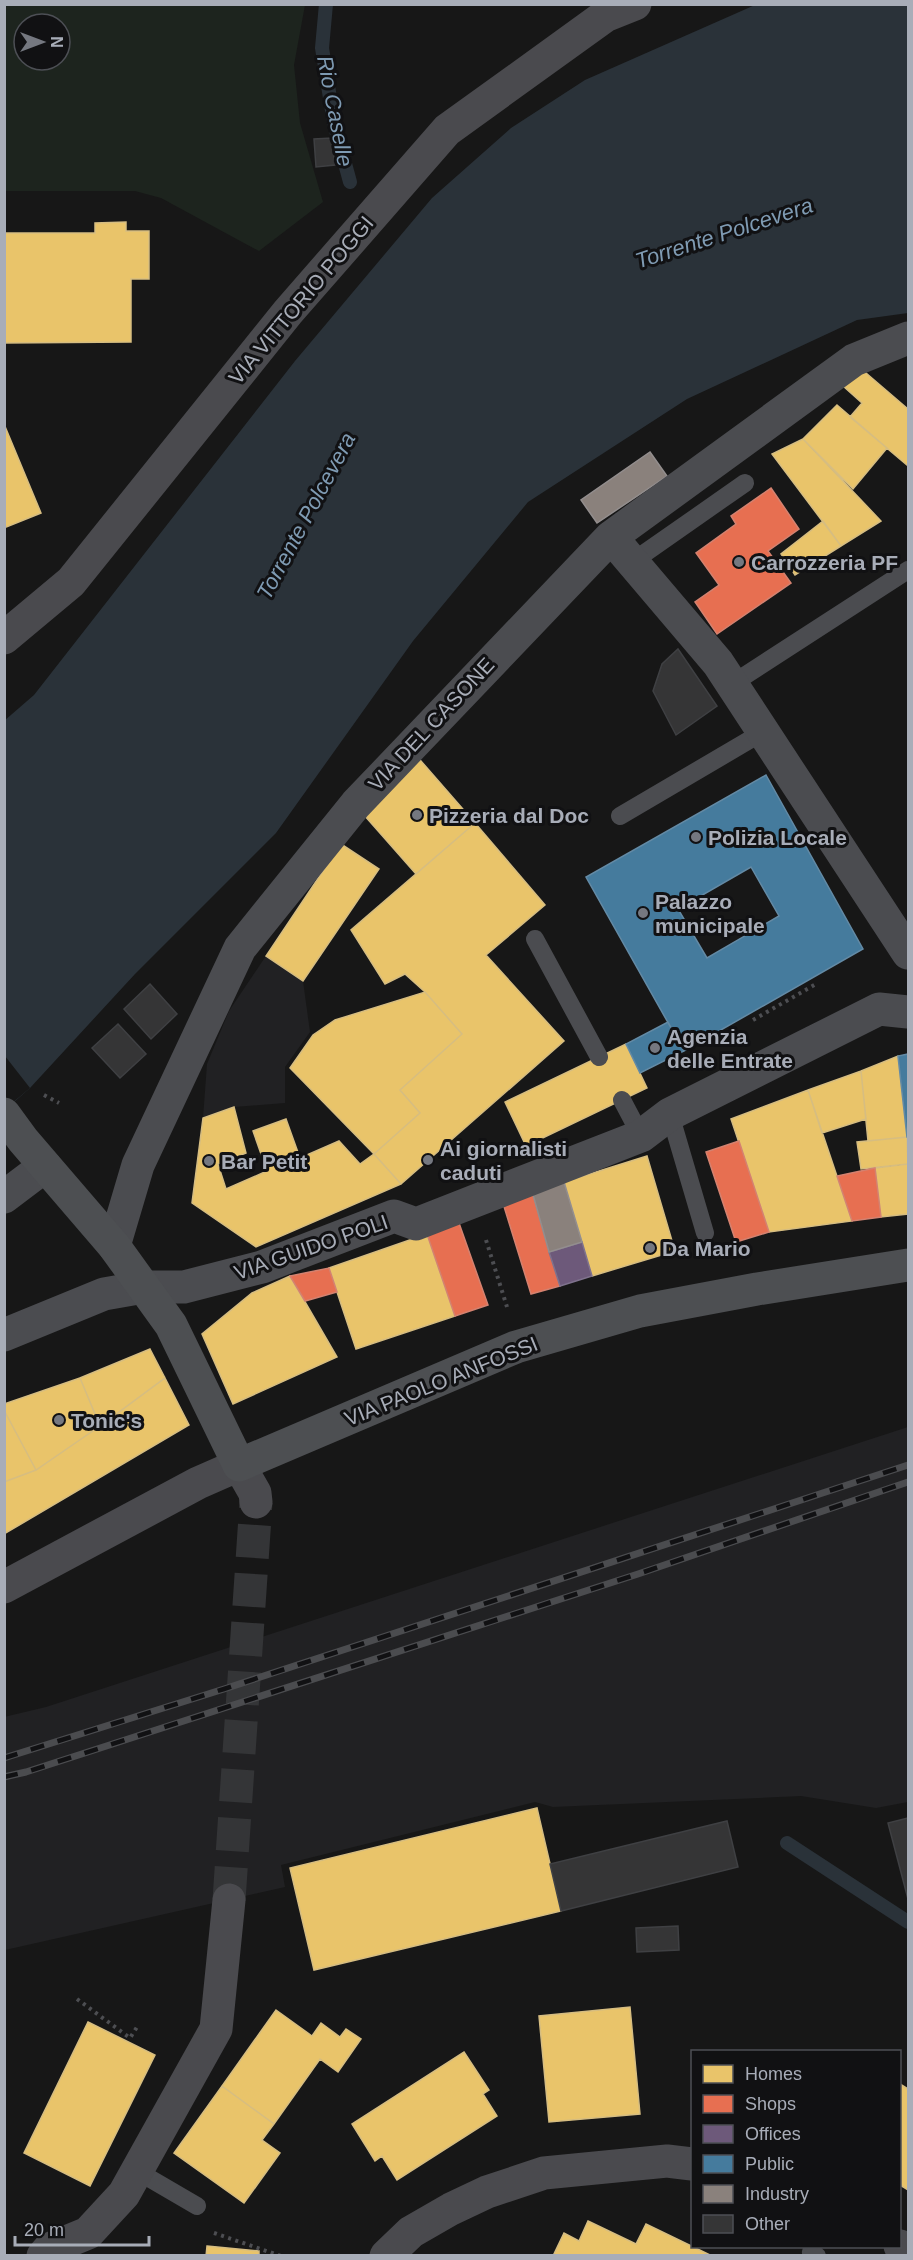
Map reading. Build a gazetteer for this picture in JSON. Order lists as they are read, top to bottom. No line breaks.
{"streets":{"main road":["VIA PAOLO ANFOSSI"],"street":["VIA VITTORIO POGGI","VIA DEL CASONE","VIA GUIDO POLI"]},"water":["Rio Caselle","Torrente Polcevera"],"places":["Carrozzeria PF","Pizzeria dal Doc","Polizia Locale","Palazzo municipale","Agenzia delle Entrate","Ai giornalisti caduti","Bar Petit","Da Mario","Tonic's"],"legend":["Homes","Shops","Offices","Public","Industry","Other"],"scale_bar":"20 m","north":"right"}
